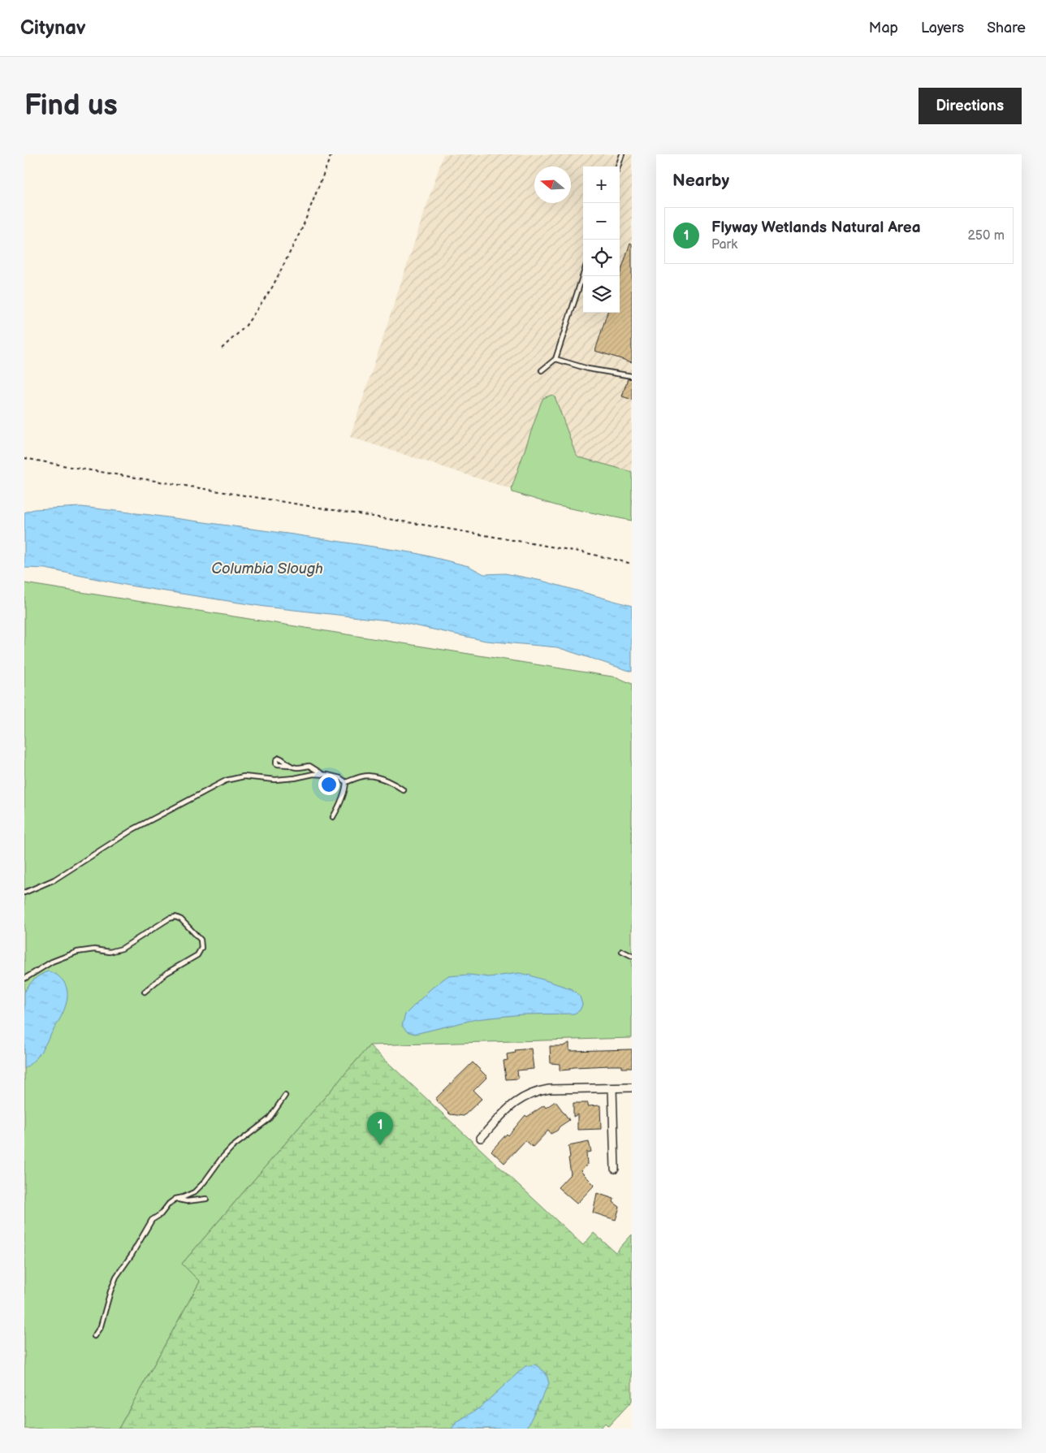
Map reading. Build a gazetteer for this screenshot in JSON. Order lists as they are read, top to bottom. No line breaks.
{"water":["Columbia Slough"],"north":"left","page":{"header":"Citynav","nav":["Map","Layers","Share"],"buttons":"Directions","title":"Find us","heading":"Nearby","map_buttons":["+","−"],"list":[{"mark":"1","name":"Flyway Wetlands Natural Area","note":"Park","value":"250 m"}],"pins":"1"}}
